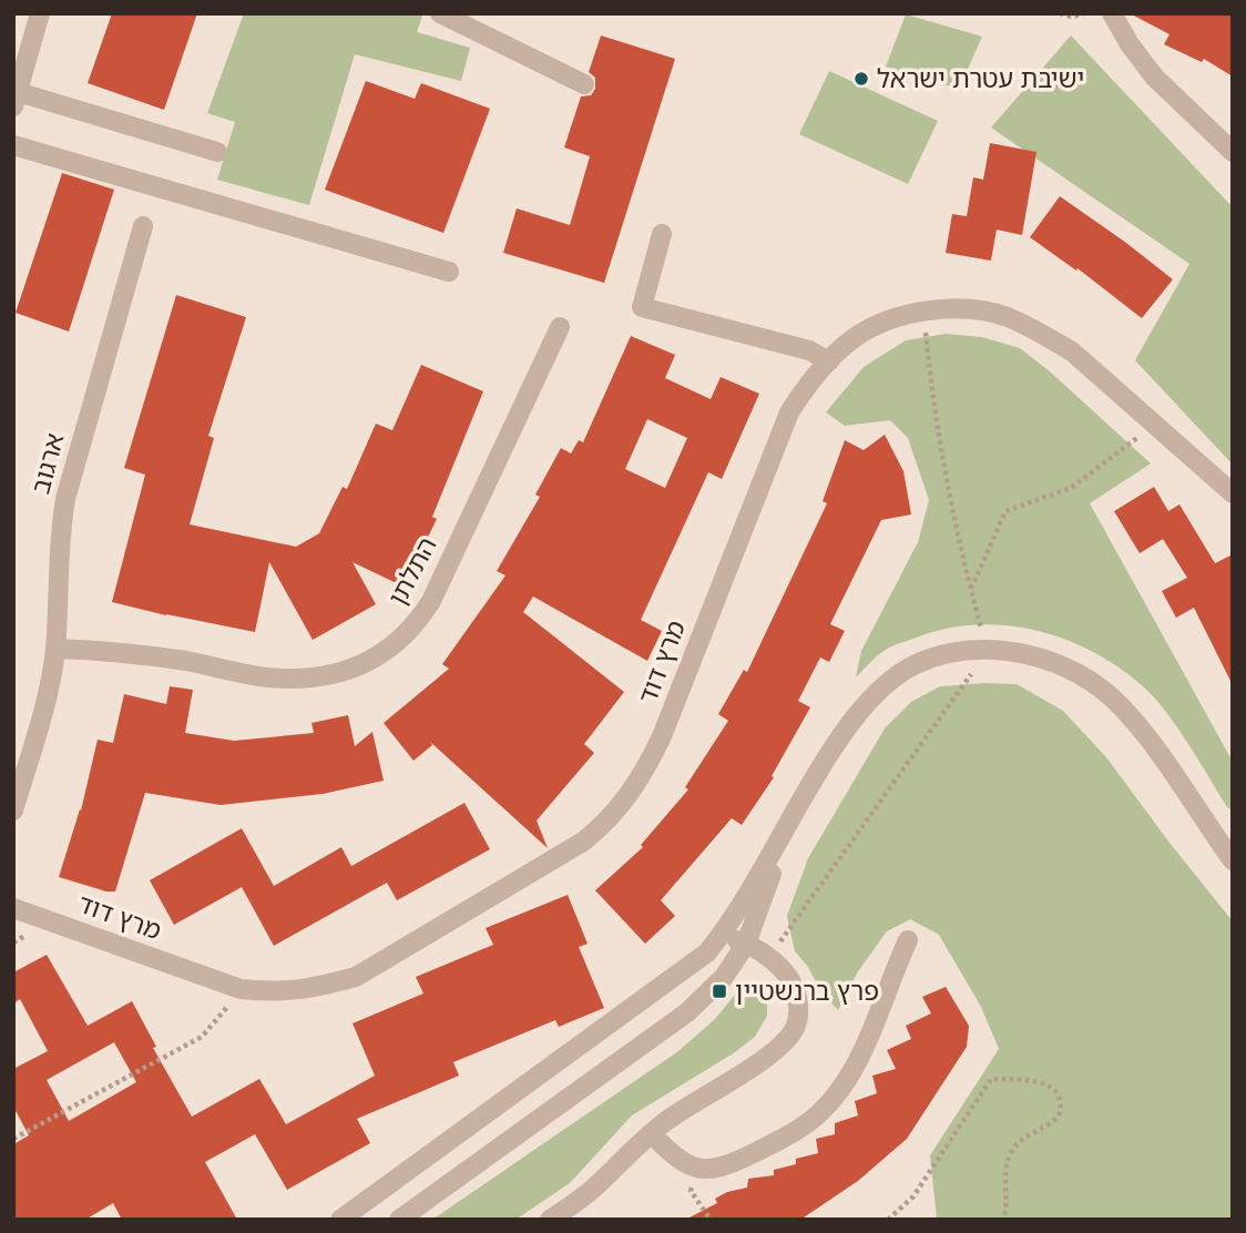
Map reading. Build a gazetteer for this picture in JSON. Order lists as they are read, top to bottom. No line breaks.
{"streets":{"street":["ארגוב","התלתן","מרץ דוד"]},"crossings":[["ארגוב","התלתן"]],"places":{"other":["ישיבת עטרת ישראל"],"transit":["פרץ ברנשטיין"]}}
